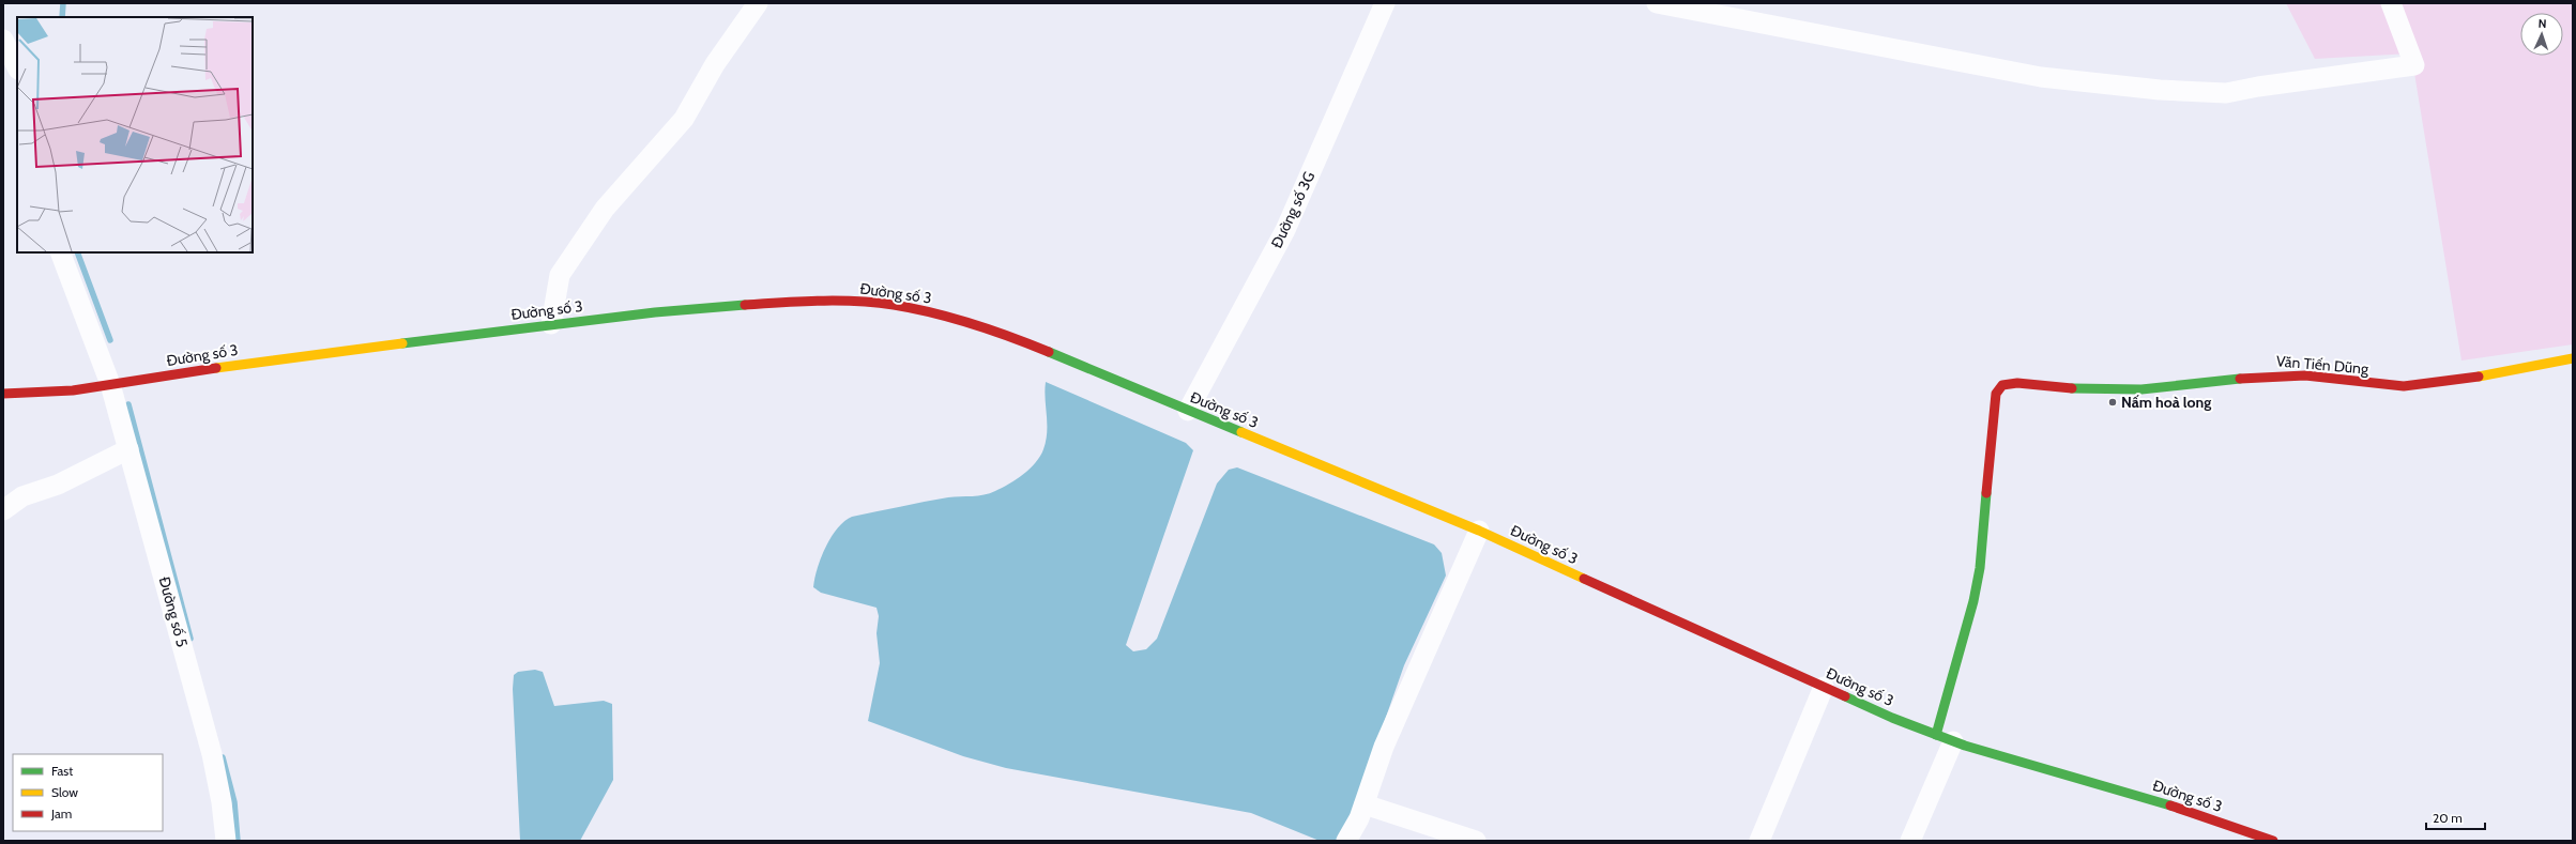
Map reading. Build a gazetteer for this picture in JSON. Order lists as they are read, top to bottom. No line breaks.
{"streets":{"street":["Đường số 3G","Đường số 3","Văn Tiến Dũng","Đường số 5"]},"crossings":[["Đường số 3G","Đường số 3"],["Đường số 3","Văn Tiến Dũng"],["Đường số 3","Đường số 5"]],"places":["Nấm hoà long"],"legend":["Fast","Slow","Jam"],"scale_bar":"20 m","north":"top"}
